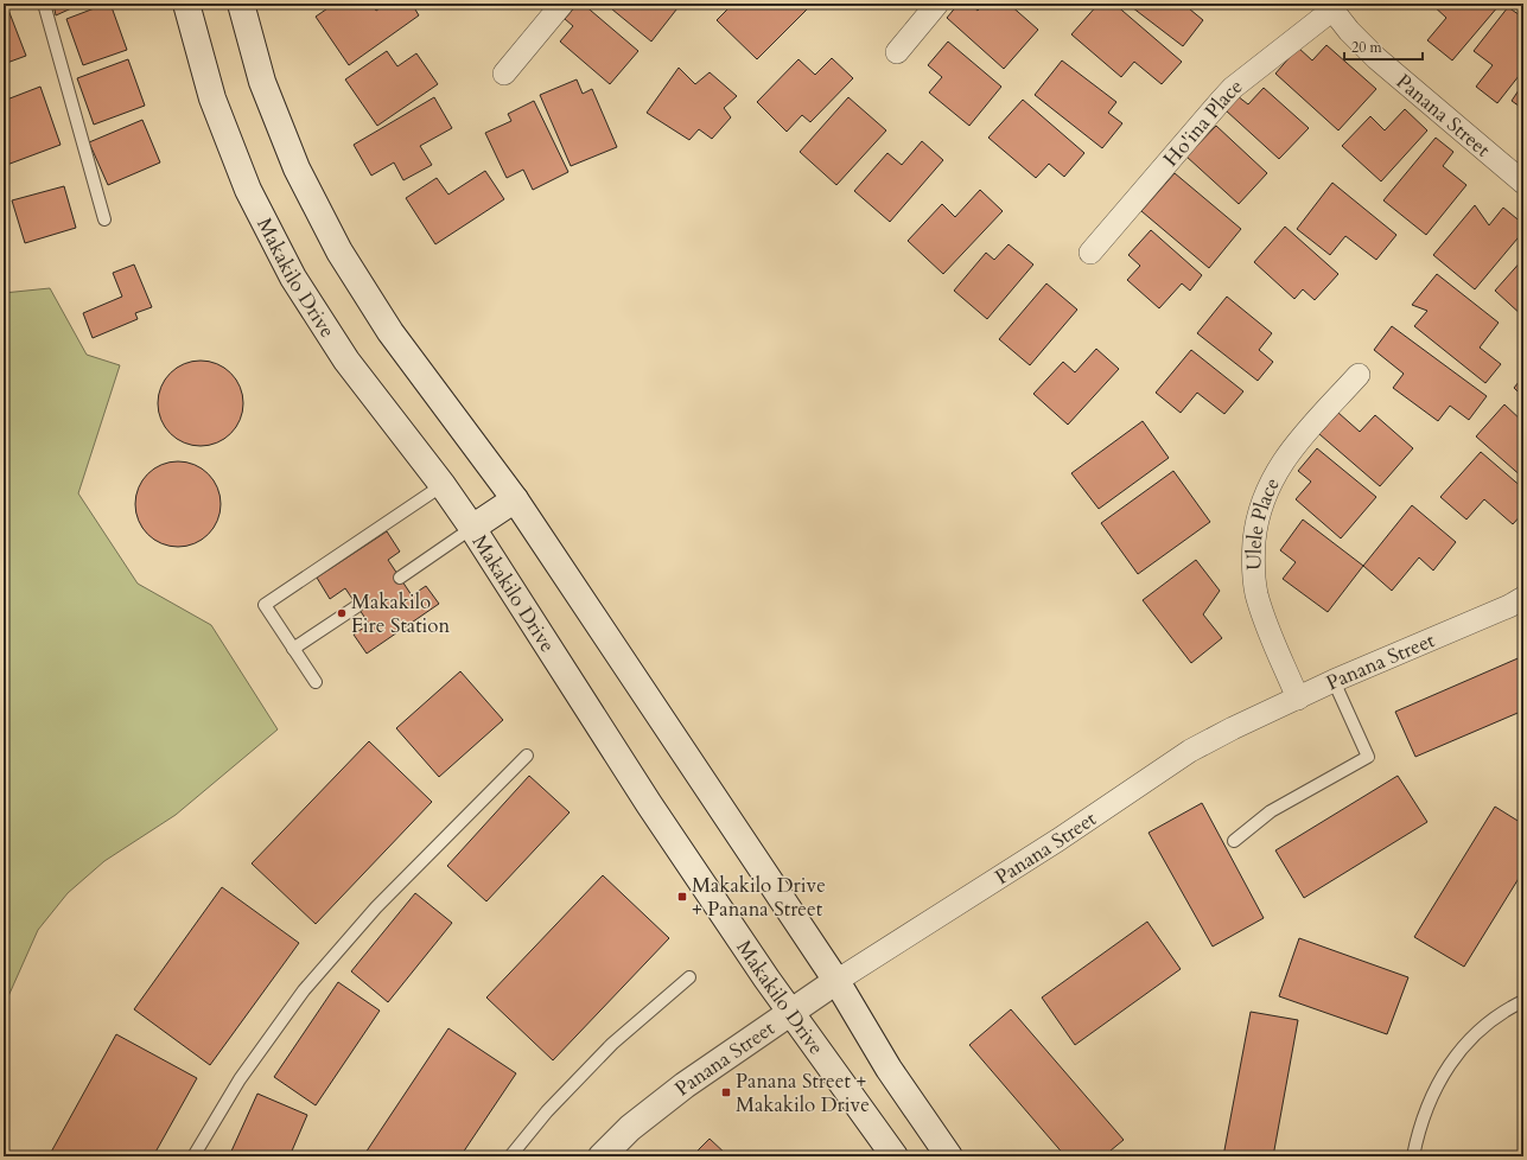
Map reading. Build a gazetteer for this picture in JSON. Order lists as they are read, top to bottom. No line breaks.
{"streets":{"main road":["Panana Street","Makakilo Drive"],"street":["Ho'ina Place","Ulele Place"]},"crossings":[["Panana Street","Ho'ina Place"],["Panana Street","Makakilo Drive"],["Panana Street","Ulele Place"]],"places":{"other":["Makakilo Fire Station"],"transit":["Makakilo Drive + Panana Street","Panana Street + Makakilo Drive"]},"scale_bar":"20 m"}
